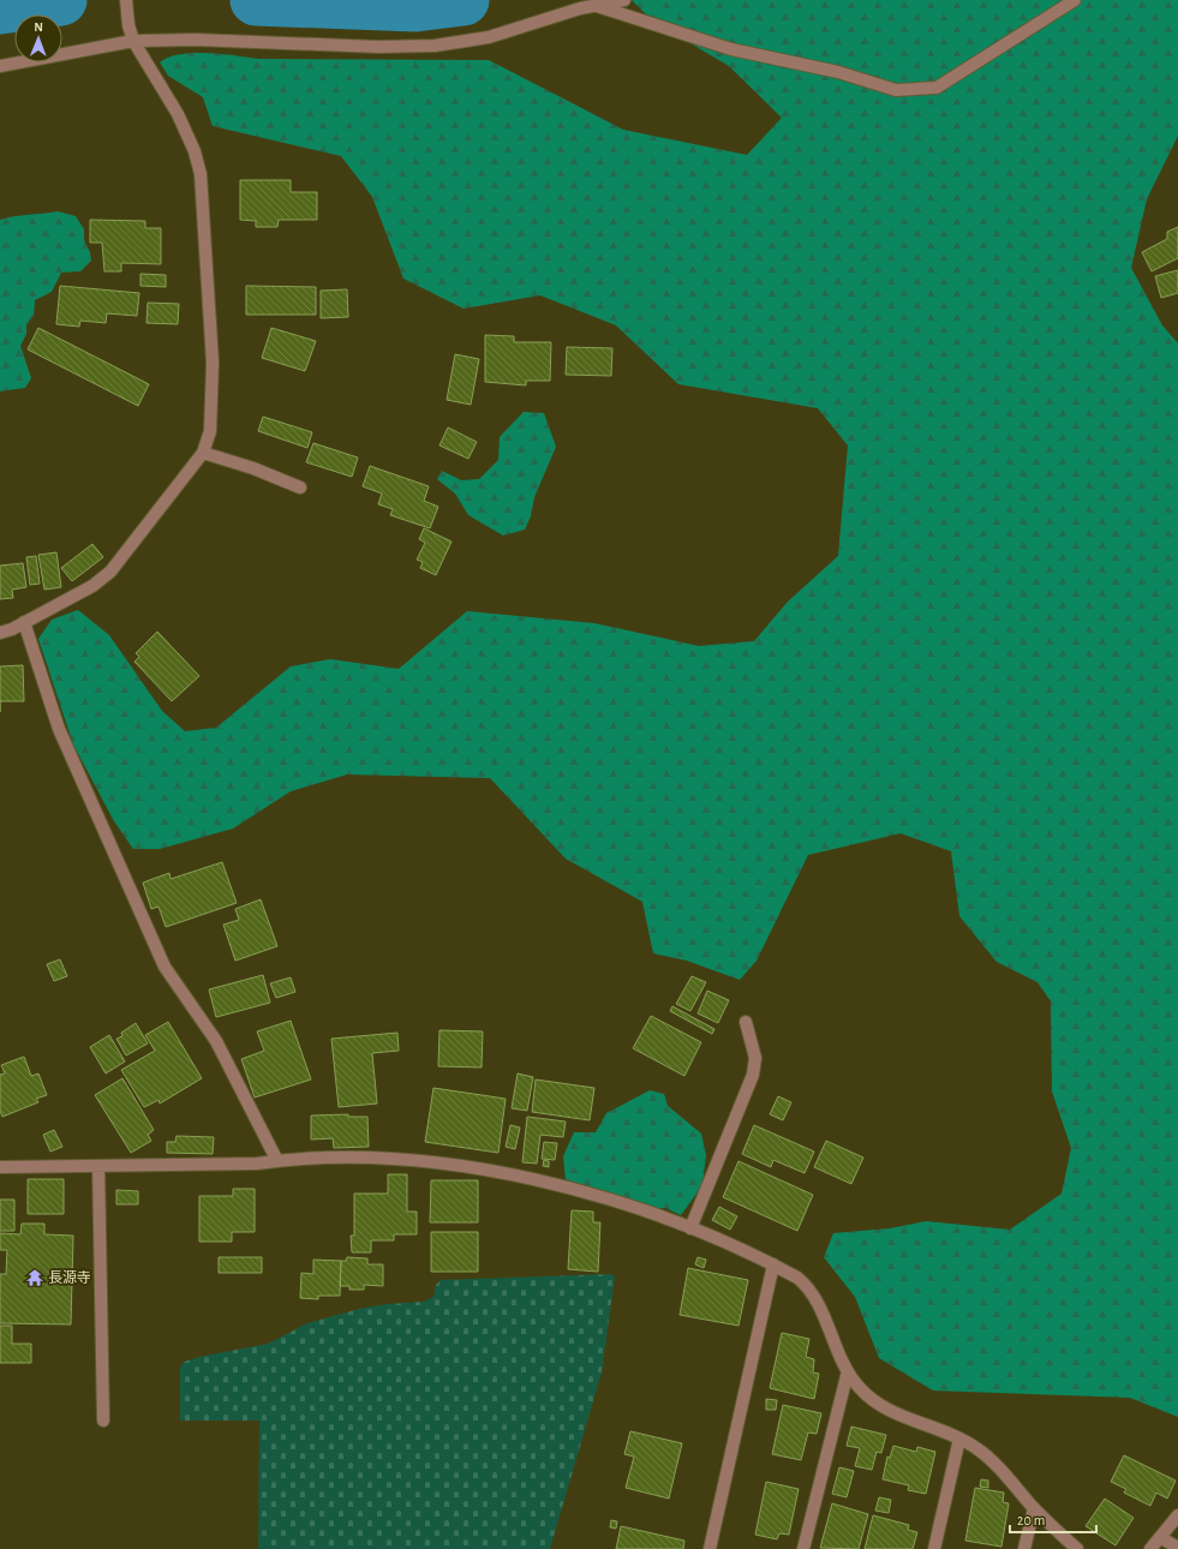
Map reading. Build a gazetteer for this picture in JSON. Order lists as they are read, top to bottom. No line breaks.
{"places":{"temple":["長源寺"]},"scale_bar":"20 m","north":"top"}
